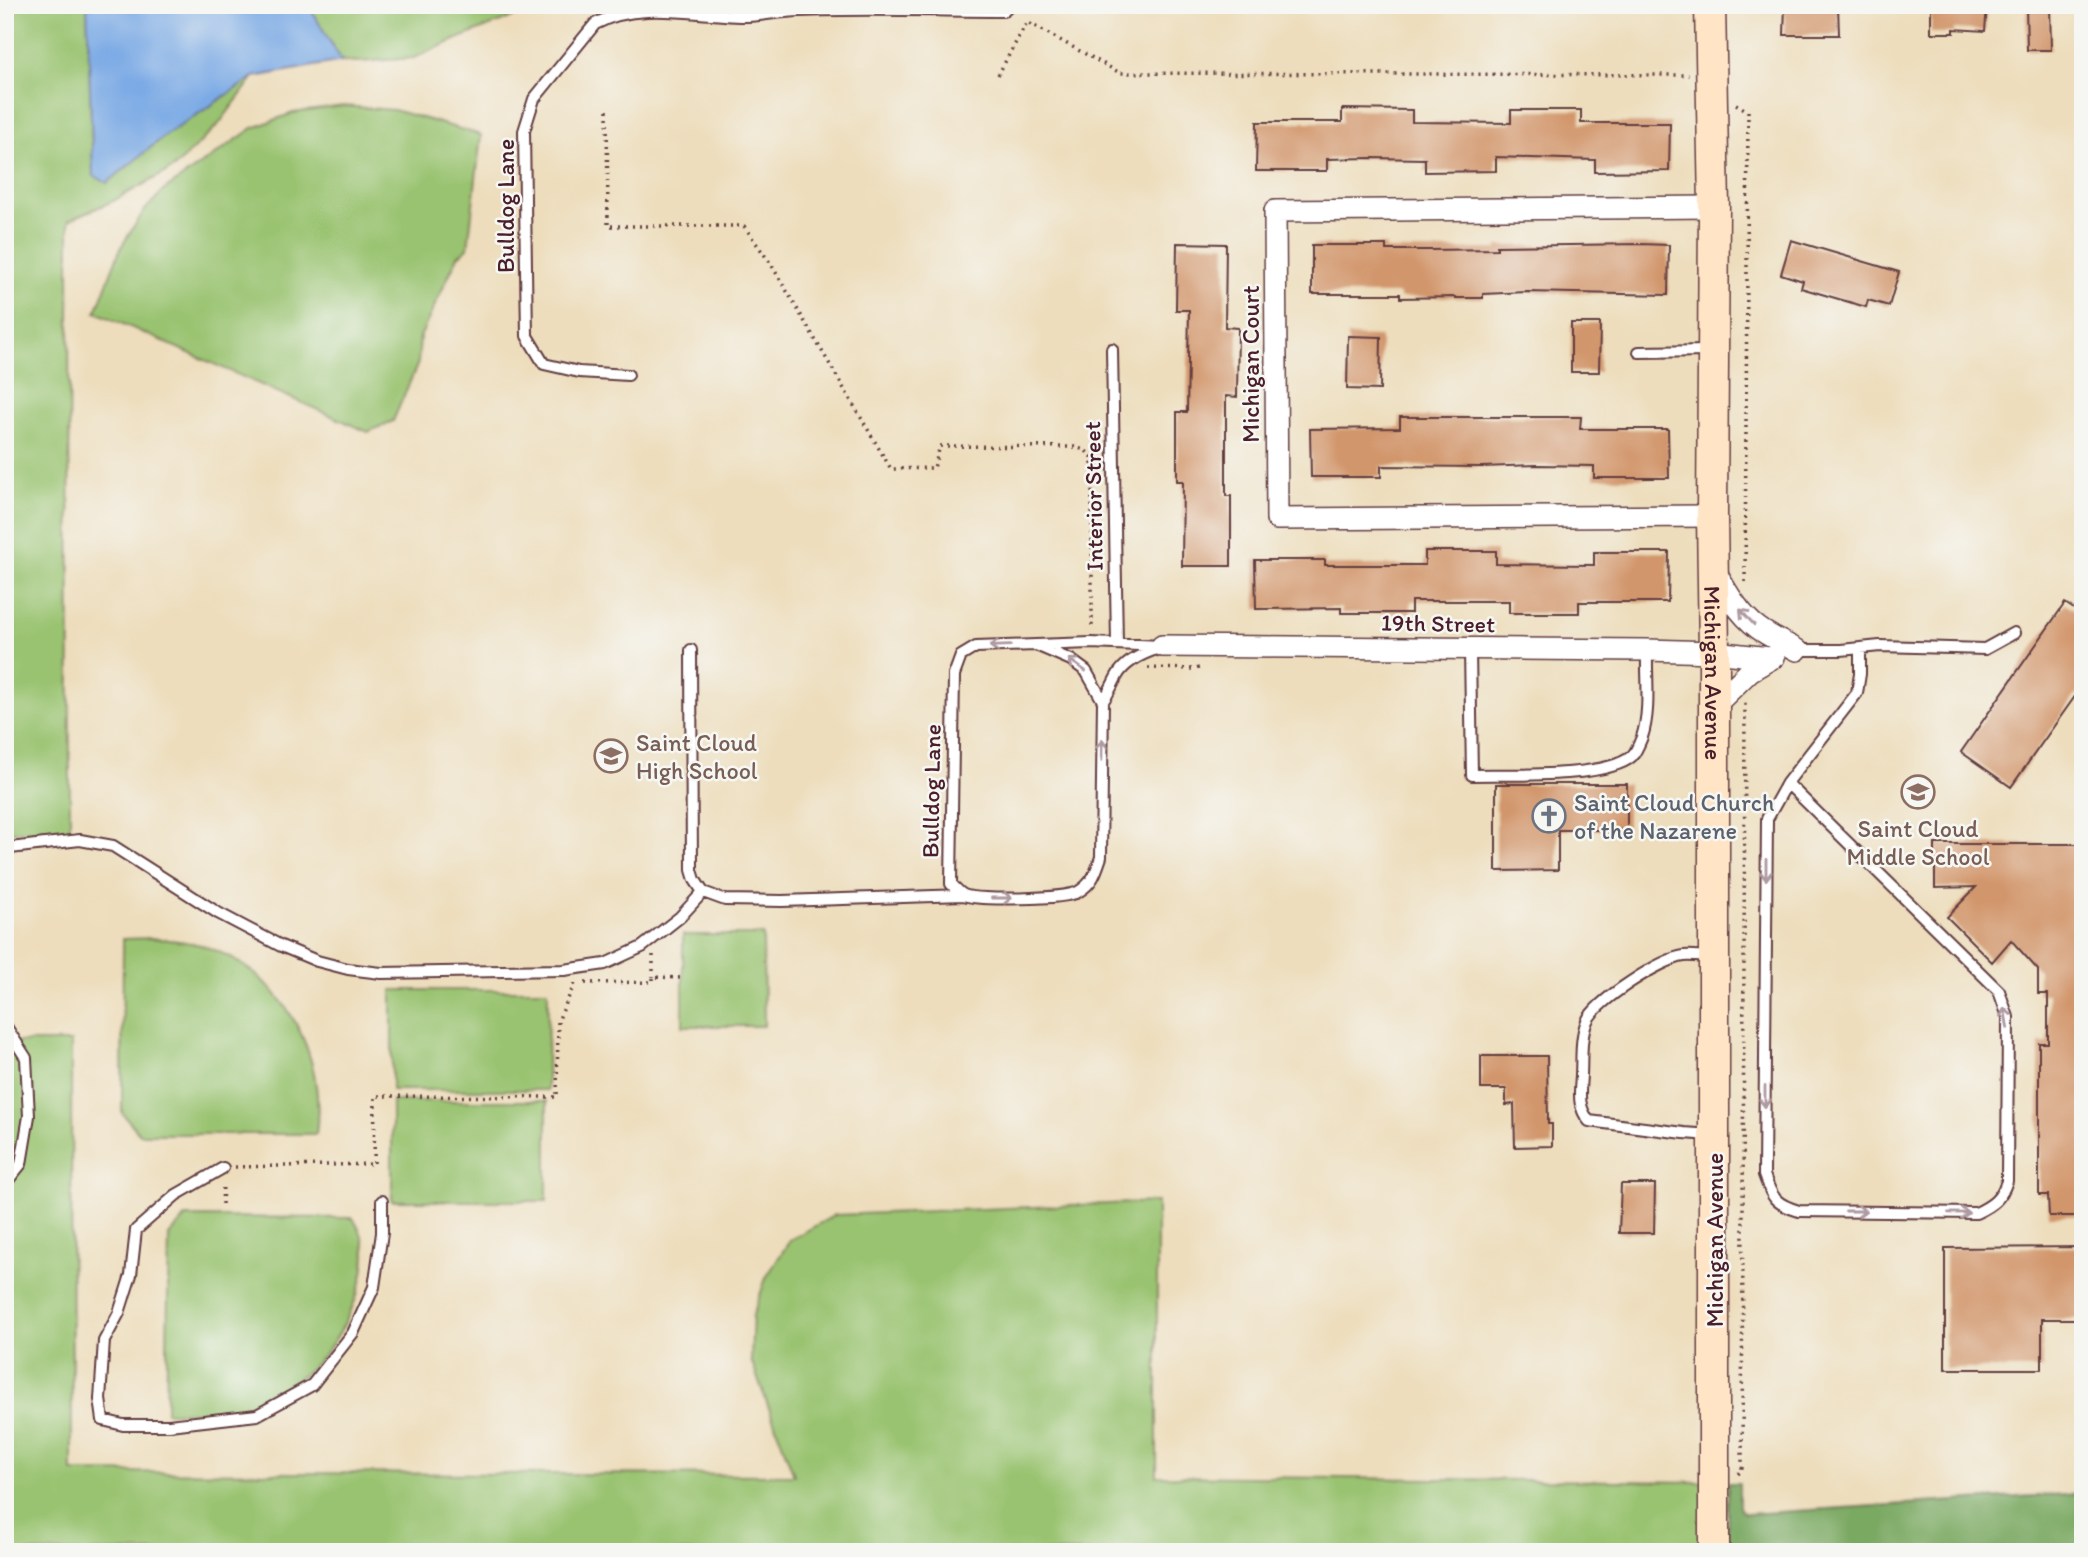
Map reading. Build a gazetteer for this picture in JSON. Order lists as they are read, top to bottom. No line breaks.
{"streets":{"street":["Michigan Court","19th Street","Michigan Avenue"],"lane":["Bulldog Lane","Interior Street"]},"crossings":[["Bulldog Lane","Interior Street"],["Bulldog Lane","19th Street"],["Michigan Court","Michigan Avenue"],["19th Street","Michigan Avenue"]],"places":{"school or university":["Saint Cloud High School","Saint Cloud Middle School"],"church":["Saint Cloud Church of the Nazarene"]}}
